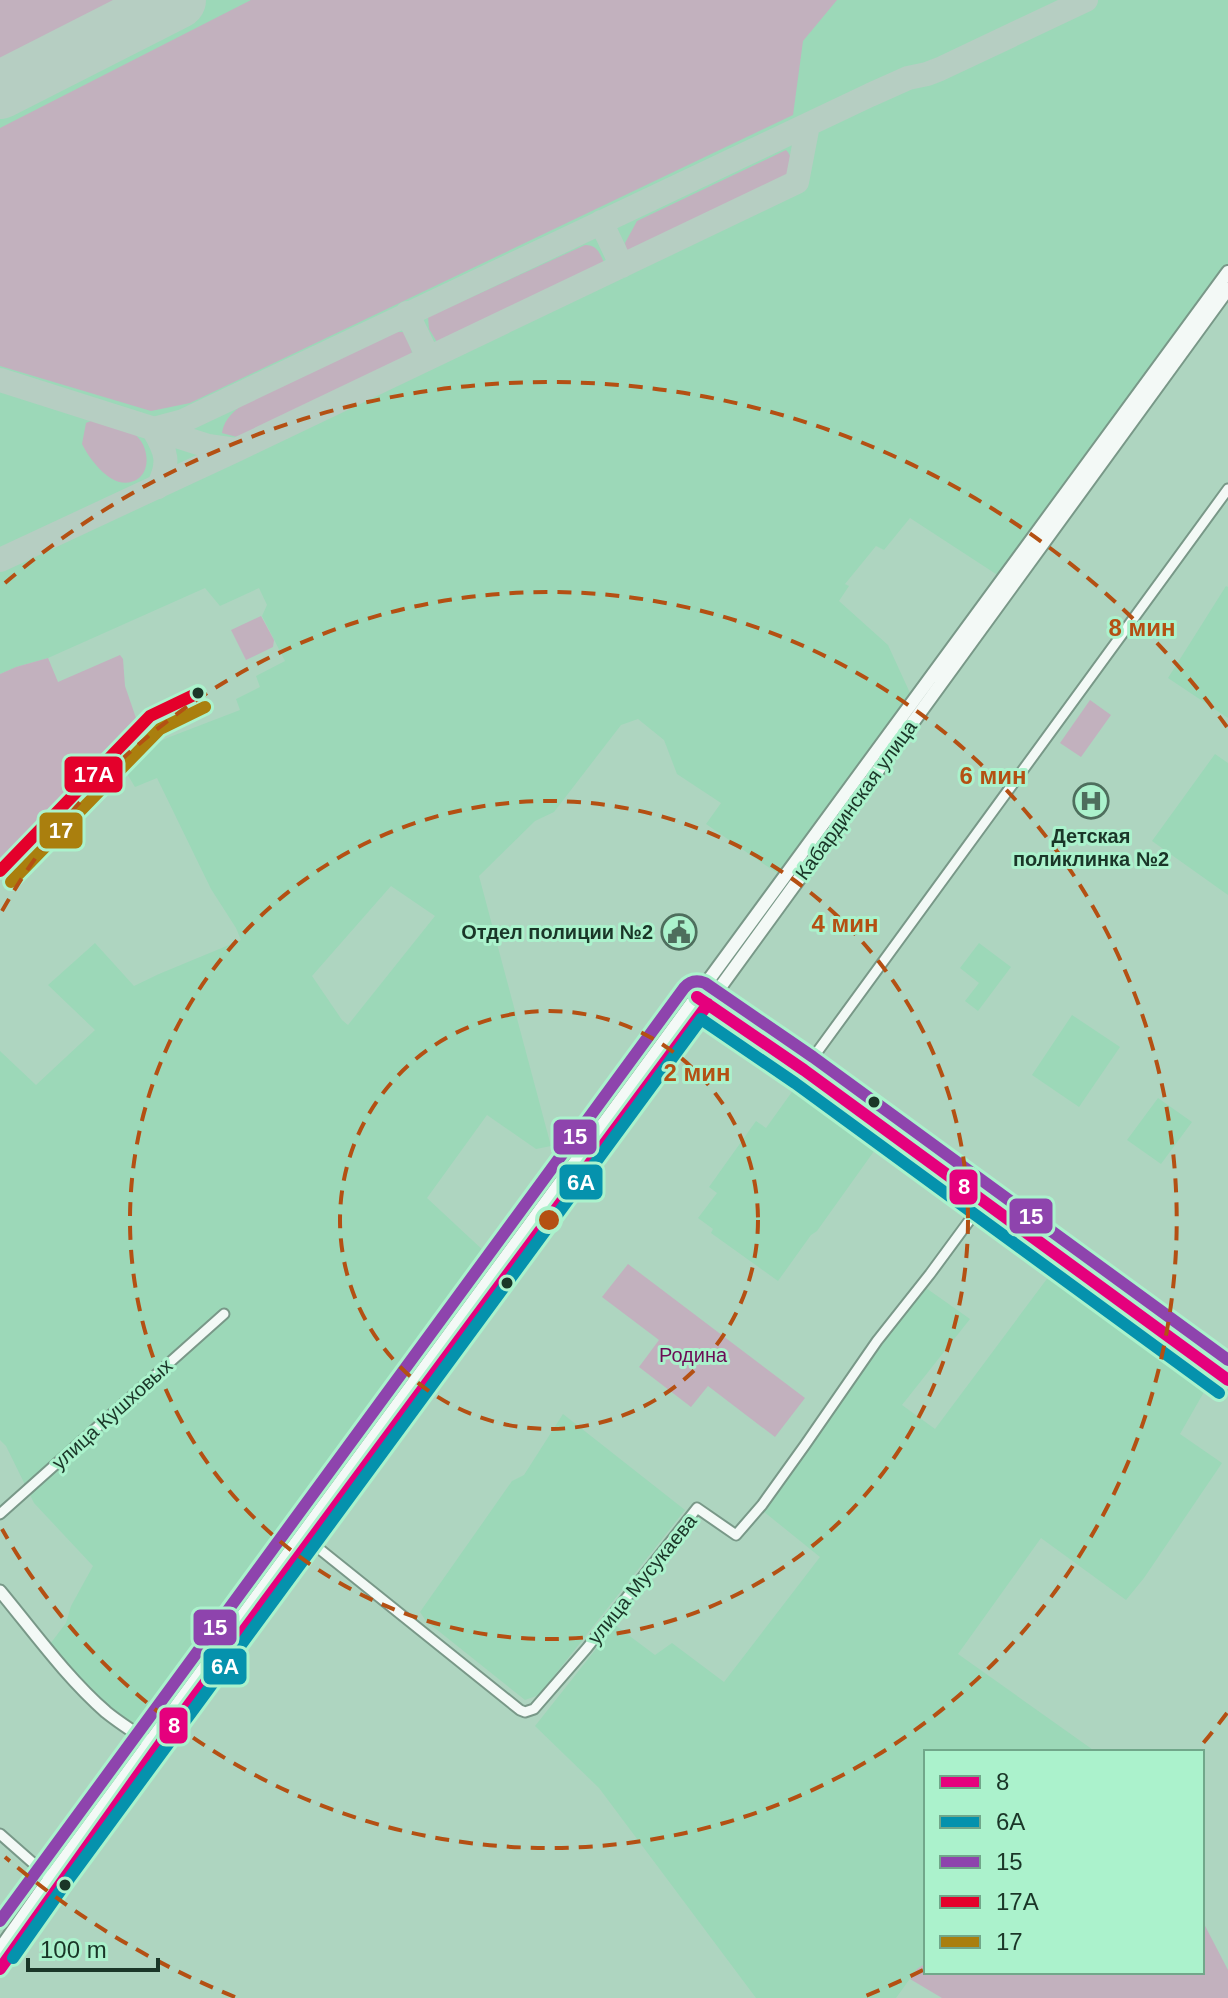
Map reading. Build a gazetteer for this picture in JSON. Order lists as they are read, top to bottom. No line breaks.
{"streets":{"main road":["Кабардинская улица"],"street":["улица Кушховых","улица Мусукаева"]},"crossings":[["Кабардинская улица","улица Мусукаева"]],"parks":["Родина"],"places":{"hospital":["Детская поликлинка №2"],"public building":["Отдел полиции №2"]},"lines":["transit line 17А","transit line 17","transit line 15","transit line 8","transit line 6А"],"legend":["8","6А","15","17А","17"],"scale_bar":"100 m","rings":["8 мин","6 мин","4 мин","2 мин"]}
